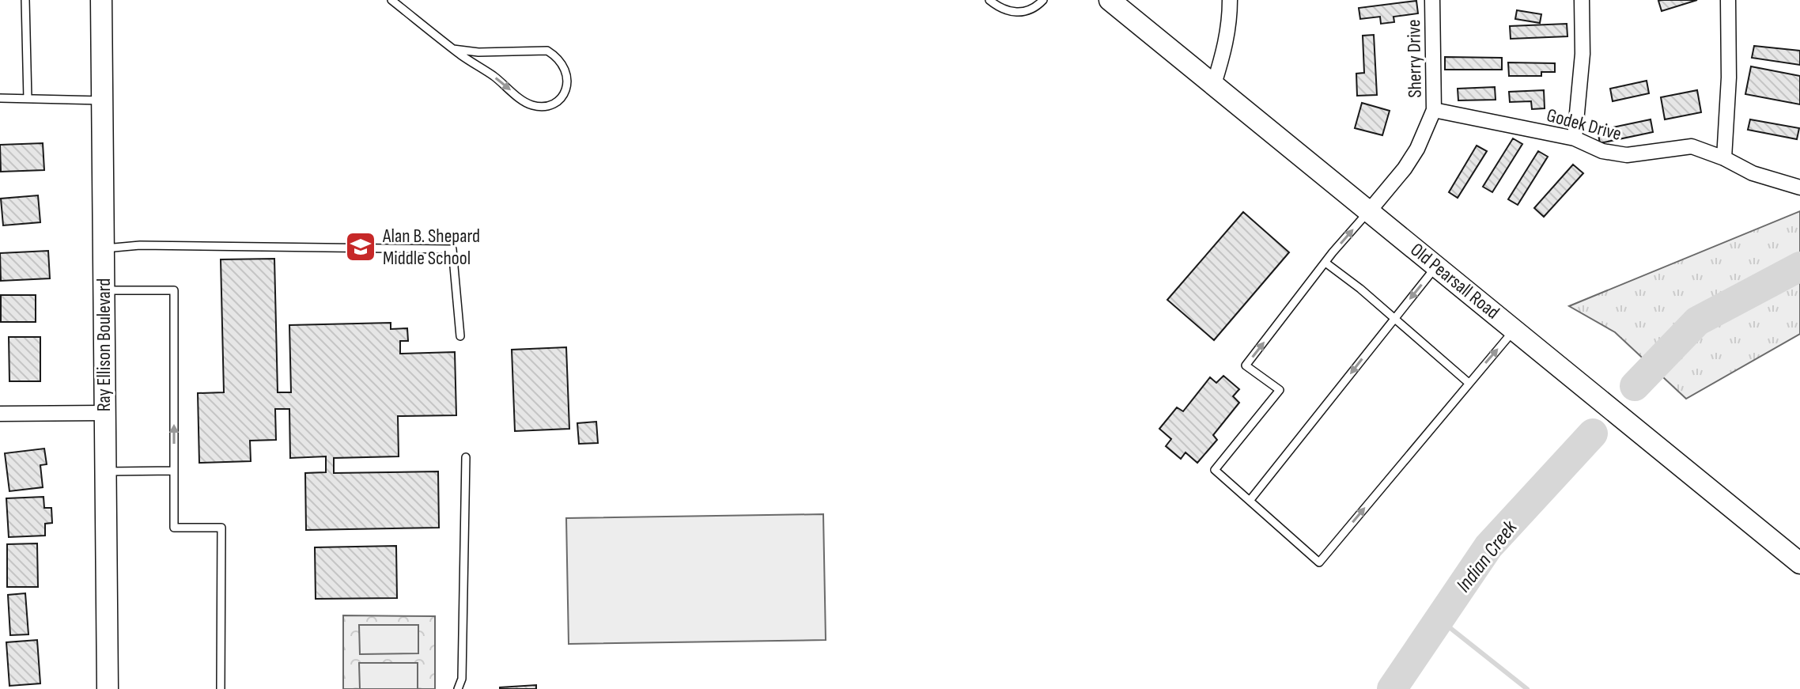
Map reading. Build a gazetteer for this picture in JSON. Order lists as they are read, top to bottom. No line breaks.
{"streets":{"main road":["Old Pearsall Road","Ray Ellison Boulevard"],"street":["Sherry Drive","Godek Drive"]},"crossings":[["Sherry Drive","Godek Drive"],["Sherry Drive","Old Pearsall Road"]],"water":["Indian Creek"],"places":{"school or university":["Alan B. Shepard Middle School"]}}
